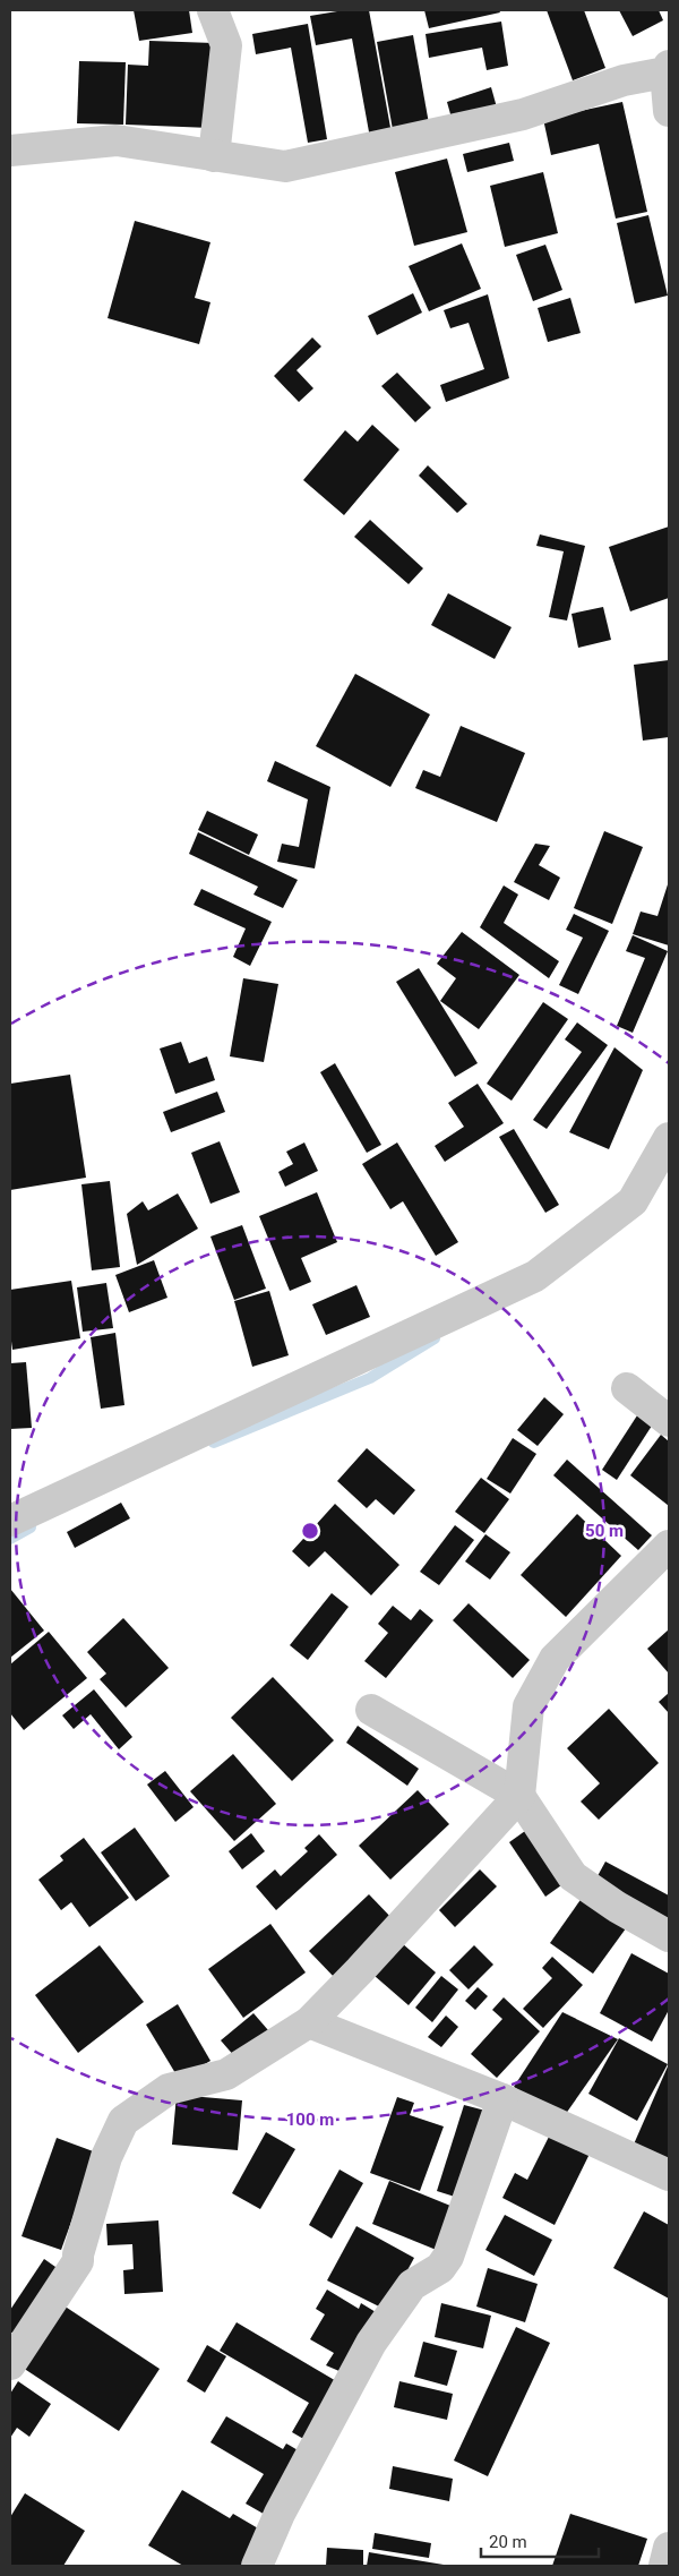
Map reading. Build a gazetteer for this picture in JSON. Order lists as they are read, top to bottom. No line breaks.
{"scale_bar":"20 m","rings":["50 m","100 m"]}
